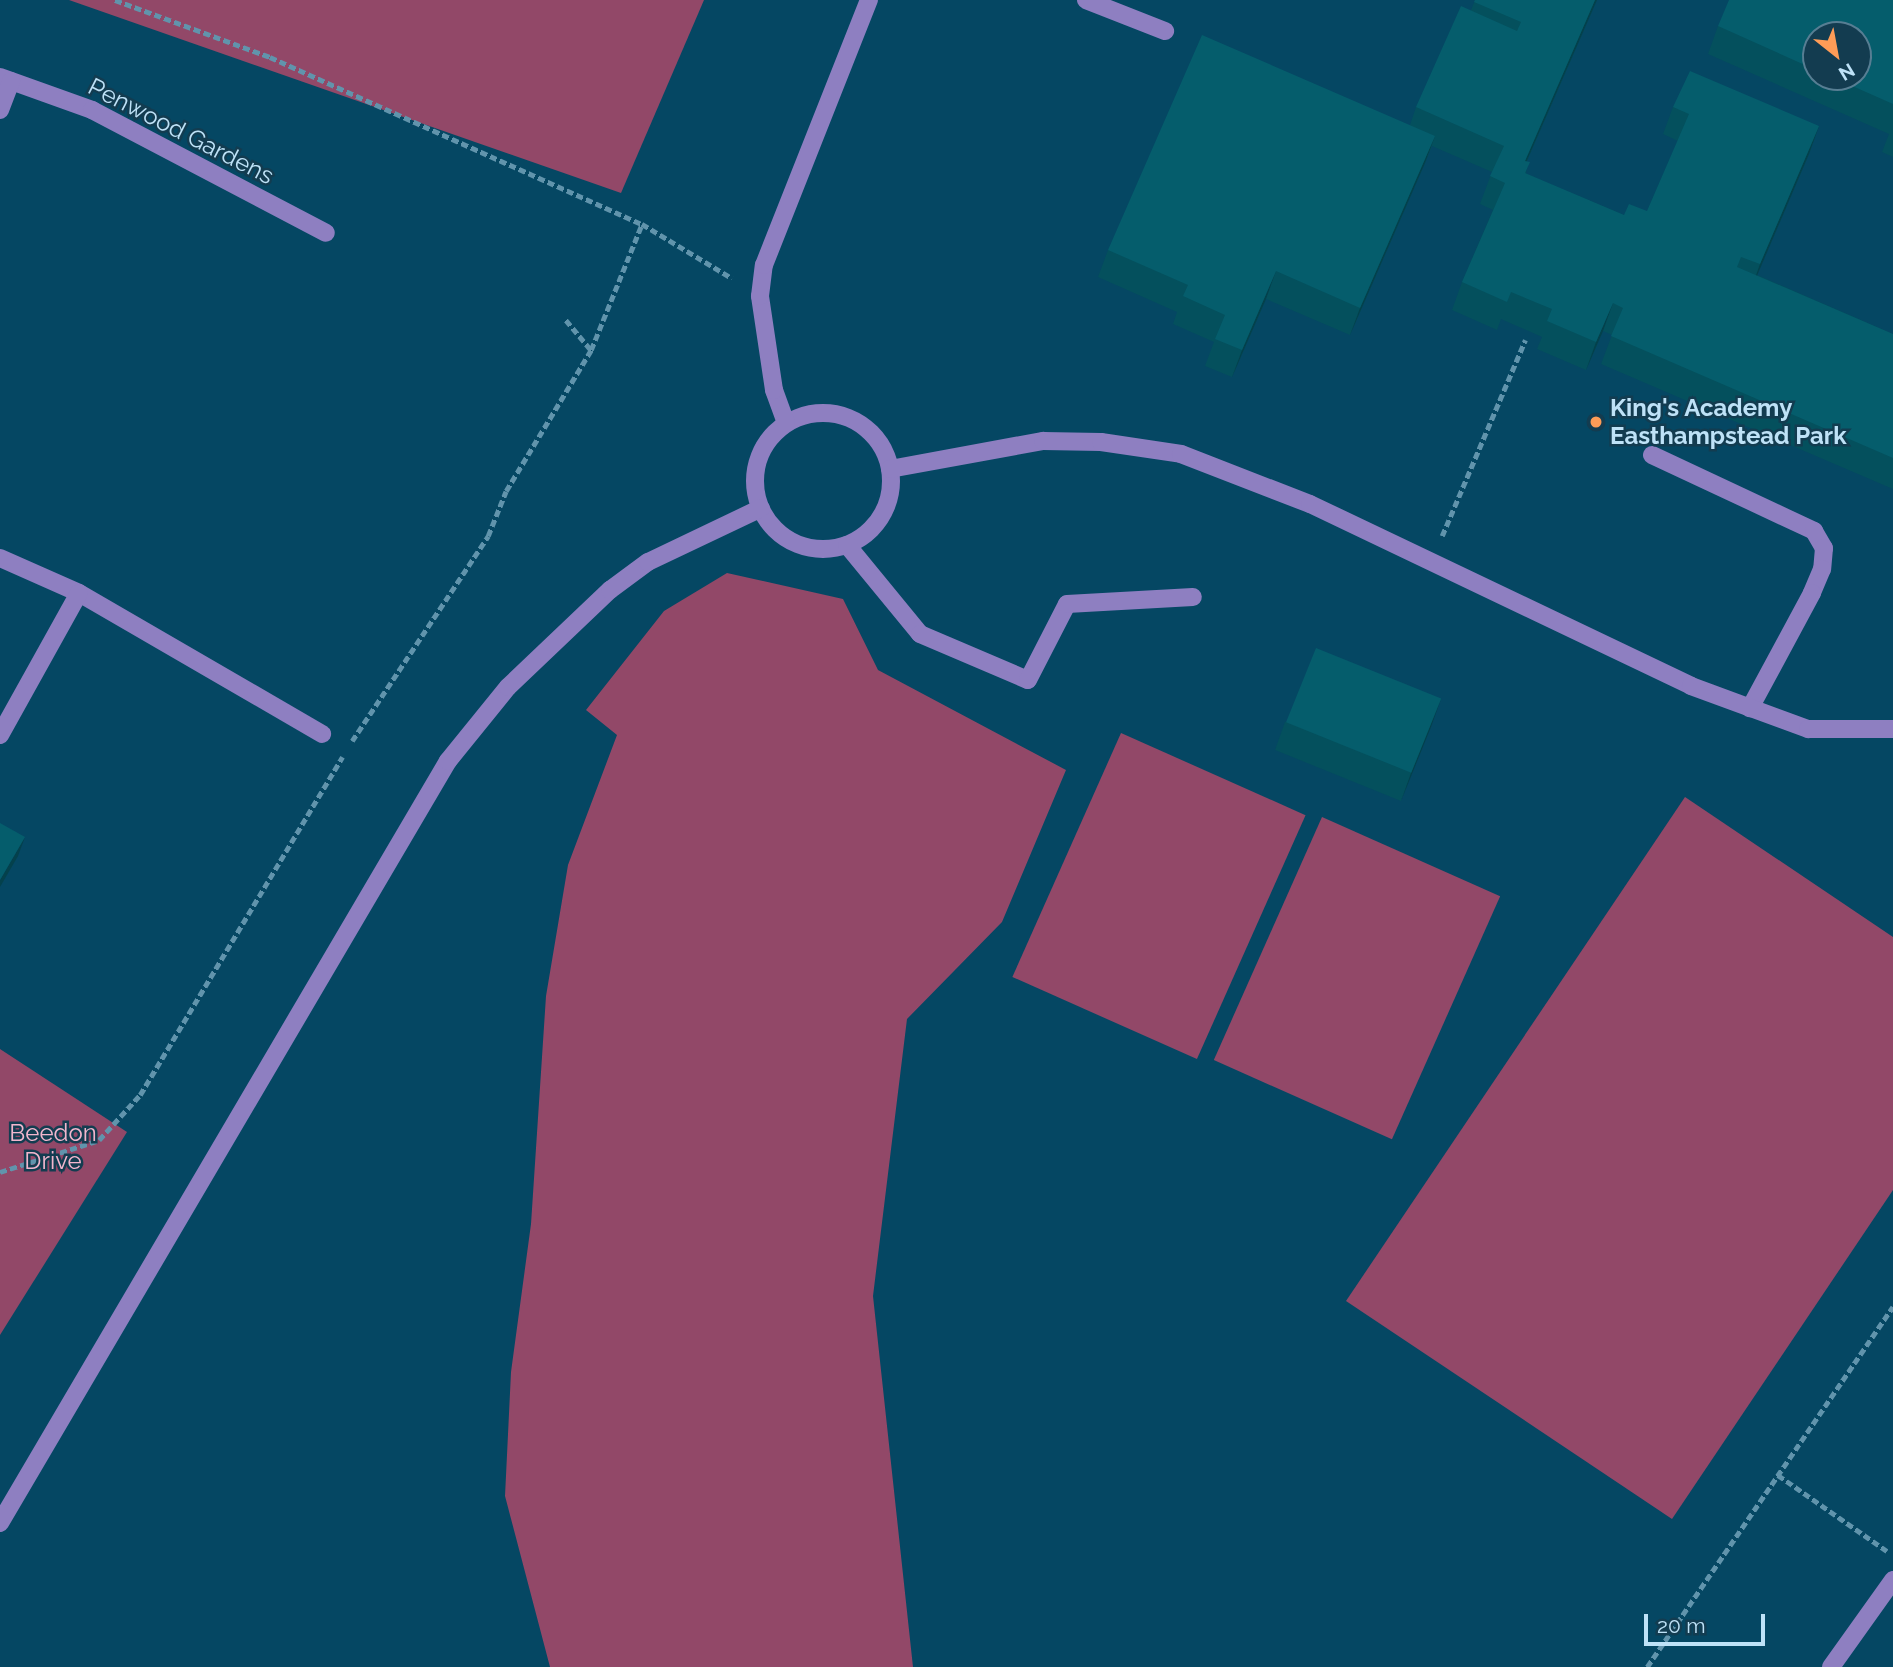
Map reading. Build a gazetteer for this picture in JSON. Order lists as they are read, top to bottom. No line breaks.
{"streets":{"street":["Penwood Gardens"]},"parks":["Beedon Drive"],"places":["King's Academy Easthampstead Park"],"scale_bar":"20 m","north":"bottom right"}
